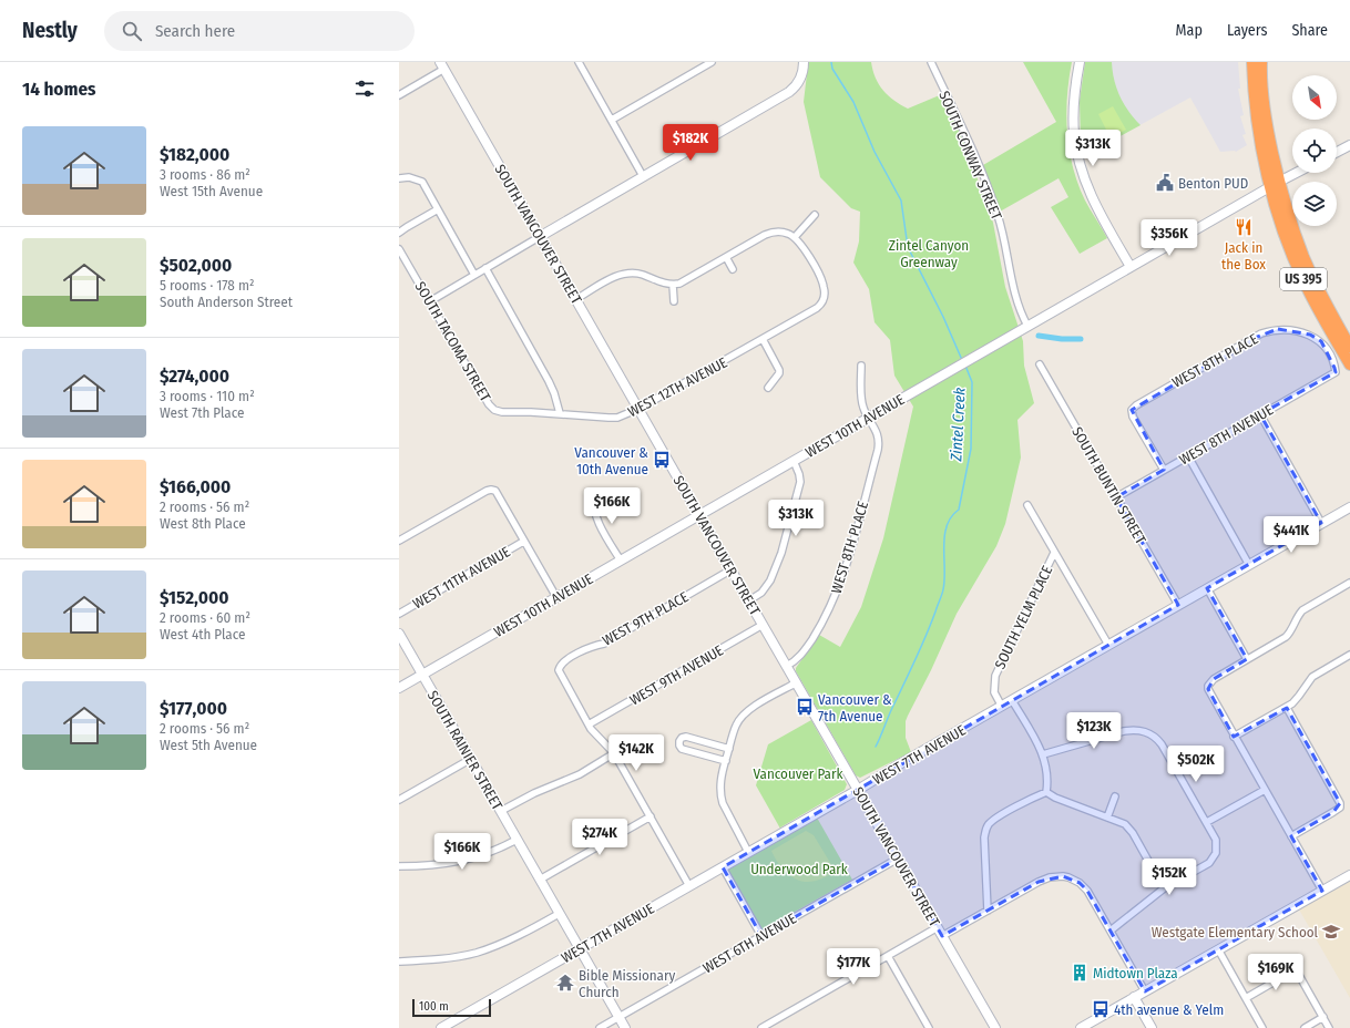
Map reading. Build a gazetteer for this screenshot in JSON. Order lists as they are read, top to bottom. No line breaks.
{"streets":{"highway":["US 395"],"street":["SOUTH CONWAY STREET","SOUTH VANCOUVER STREET","SOUTH TACOMA STREET","WEST 8TH PLACE","WEST 12TH AVENUE","WEST 10TH AVENUE","WEST 8TH AVENUE","SOUTH BUNTIN STREET","WEST 11TH AVENUE","SOUTH YELM PLACE","WEST 9TH PLACE","WEST 9TH AVENUE","SOUTH RAINIER STREET","WEST 7TH AVENUE","WEST 6TH AVENUE"]},"crossings":[["SOUTH CONWAY STREET","WEST 10TH AVENUE"],["SOUTH VANCOUVER STREET","WEST 8TH PLACE"],["SOUTH VANCOUVER STREET","WEST 12TH AVENUE"],["SOUTH VANCOUVER STREET","WEST 10TH AVENUE"],["SOUTH VANCOUVER STREET","WEST 9TH PLACE"],["SOUTH VANCOUVER STREET","WEST 9TH AVENUE"],["SOUTH VANCOUVER STREET","WEST 7TH AVENUE"],["SOUTH VANCOUVER STREET","WEST 6TH AVENUE"],["US 395","WEST 10TH AVENUE"],["SOUTH TACOMA STREET","WEST 12TH AVENUE"],["WEST 8TH PLACE","WEST 10TH AVENUE"],["WEST 8TH PLACE","WEST 8TH AVENUE"],["WEST 10TH AVENUE","SOUTH RAINIER STREET"],["WEST 8TH AVENUE","SOUTH BUNTIN STREET"],["SOUTH BUNTIN STREET","WEST 7TH AVENUE"],["SOUTH YELM PLACE","WEST 7TH AVENUE"],["WEST 9TH PLACE","WEST 9TH AVENUE"],["SOUTH RAINIER STREET","WEST 7TH AVENUE"],["SOUTH RAINIER STREET","WEST 6TH AVENUE"]],"water":["Zintel Creek"],"parks":["Zintel Canyon Greenway","Vancouver Park","Underwood Park"],"places":{"public building":["Benton PUD"],"restaurant":["Jack in the Box"],"bus stop":["Vancouver & 10th Avenue","Vancouver & 7th Avenue","4th avenue & Yelm"],"school or university":["Westgate Elementary School"],"building":["Midtown Plaza"],"temple":["Bible Missionary Church"]},"scale_bar":"100 m","north":"bottom right","page":{"header":"Nestly","search":"Search here","nav":["Map","Layers","Share"],"heading":"14 homes","list":[{"name":"$182,000","note":"3 rooms · 86 m² · West 15th Avenue"},{"name":"$502,000","note":"5 rooms · 178 m² · South Anderson Street"},{"name":"$274,000","note":"3 rooms · 110 m² · West 7th Place"},{"name":"$166,000","note":"2 rooms · 56 m² · West 8th Place"},{"name":"$152,000","note":"2 rooms · 60 m² · West 4th Place"},{"name":"$177,000","note":"2 rooms · 56 m² · West 5th Avenue"}],"price":["$182K","$313K","$356K","$166K","$313K","$441K","$123K","$142K","$502K","$274K","$166K","$152K","$177K","$169K"],"scale":"100 m"}}
